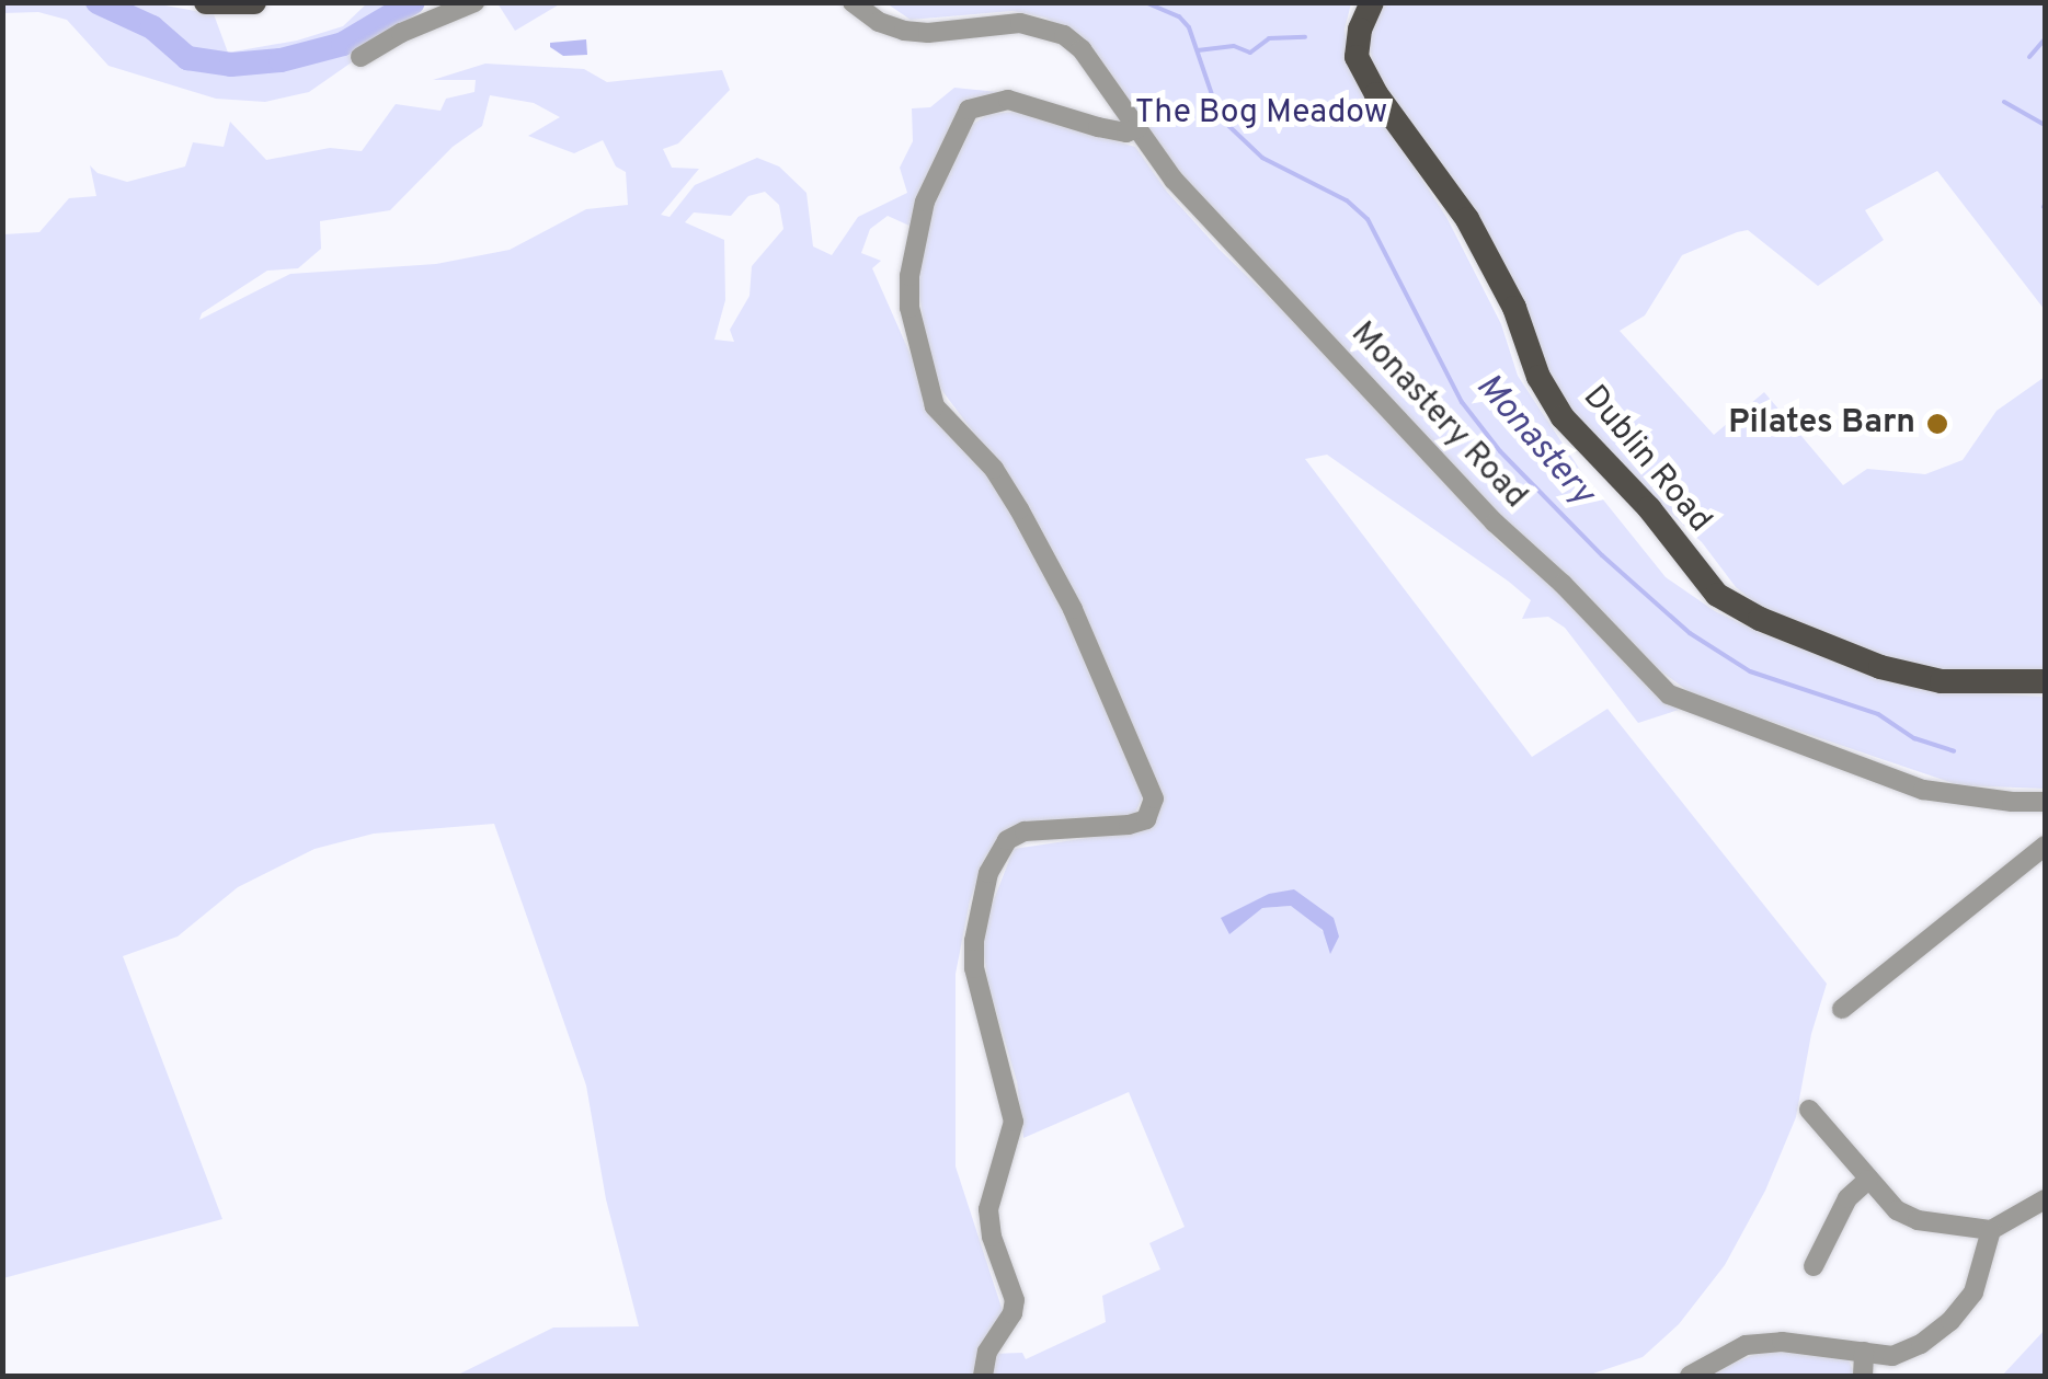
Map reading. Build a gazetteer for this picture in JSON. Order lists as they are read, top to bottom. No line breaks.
{"streets":{"main road":["Dublin Road"],"street":["Monastery Road"]},"water":["Monastery"],"parks":["The Bog Meadow"],"places":["Pilates Barn"]}
